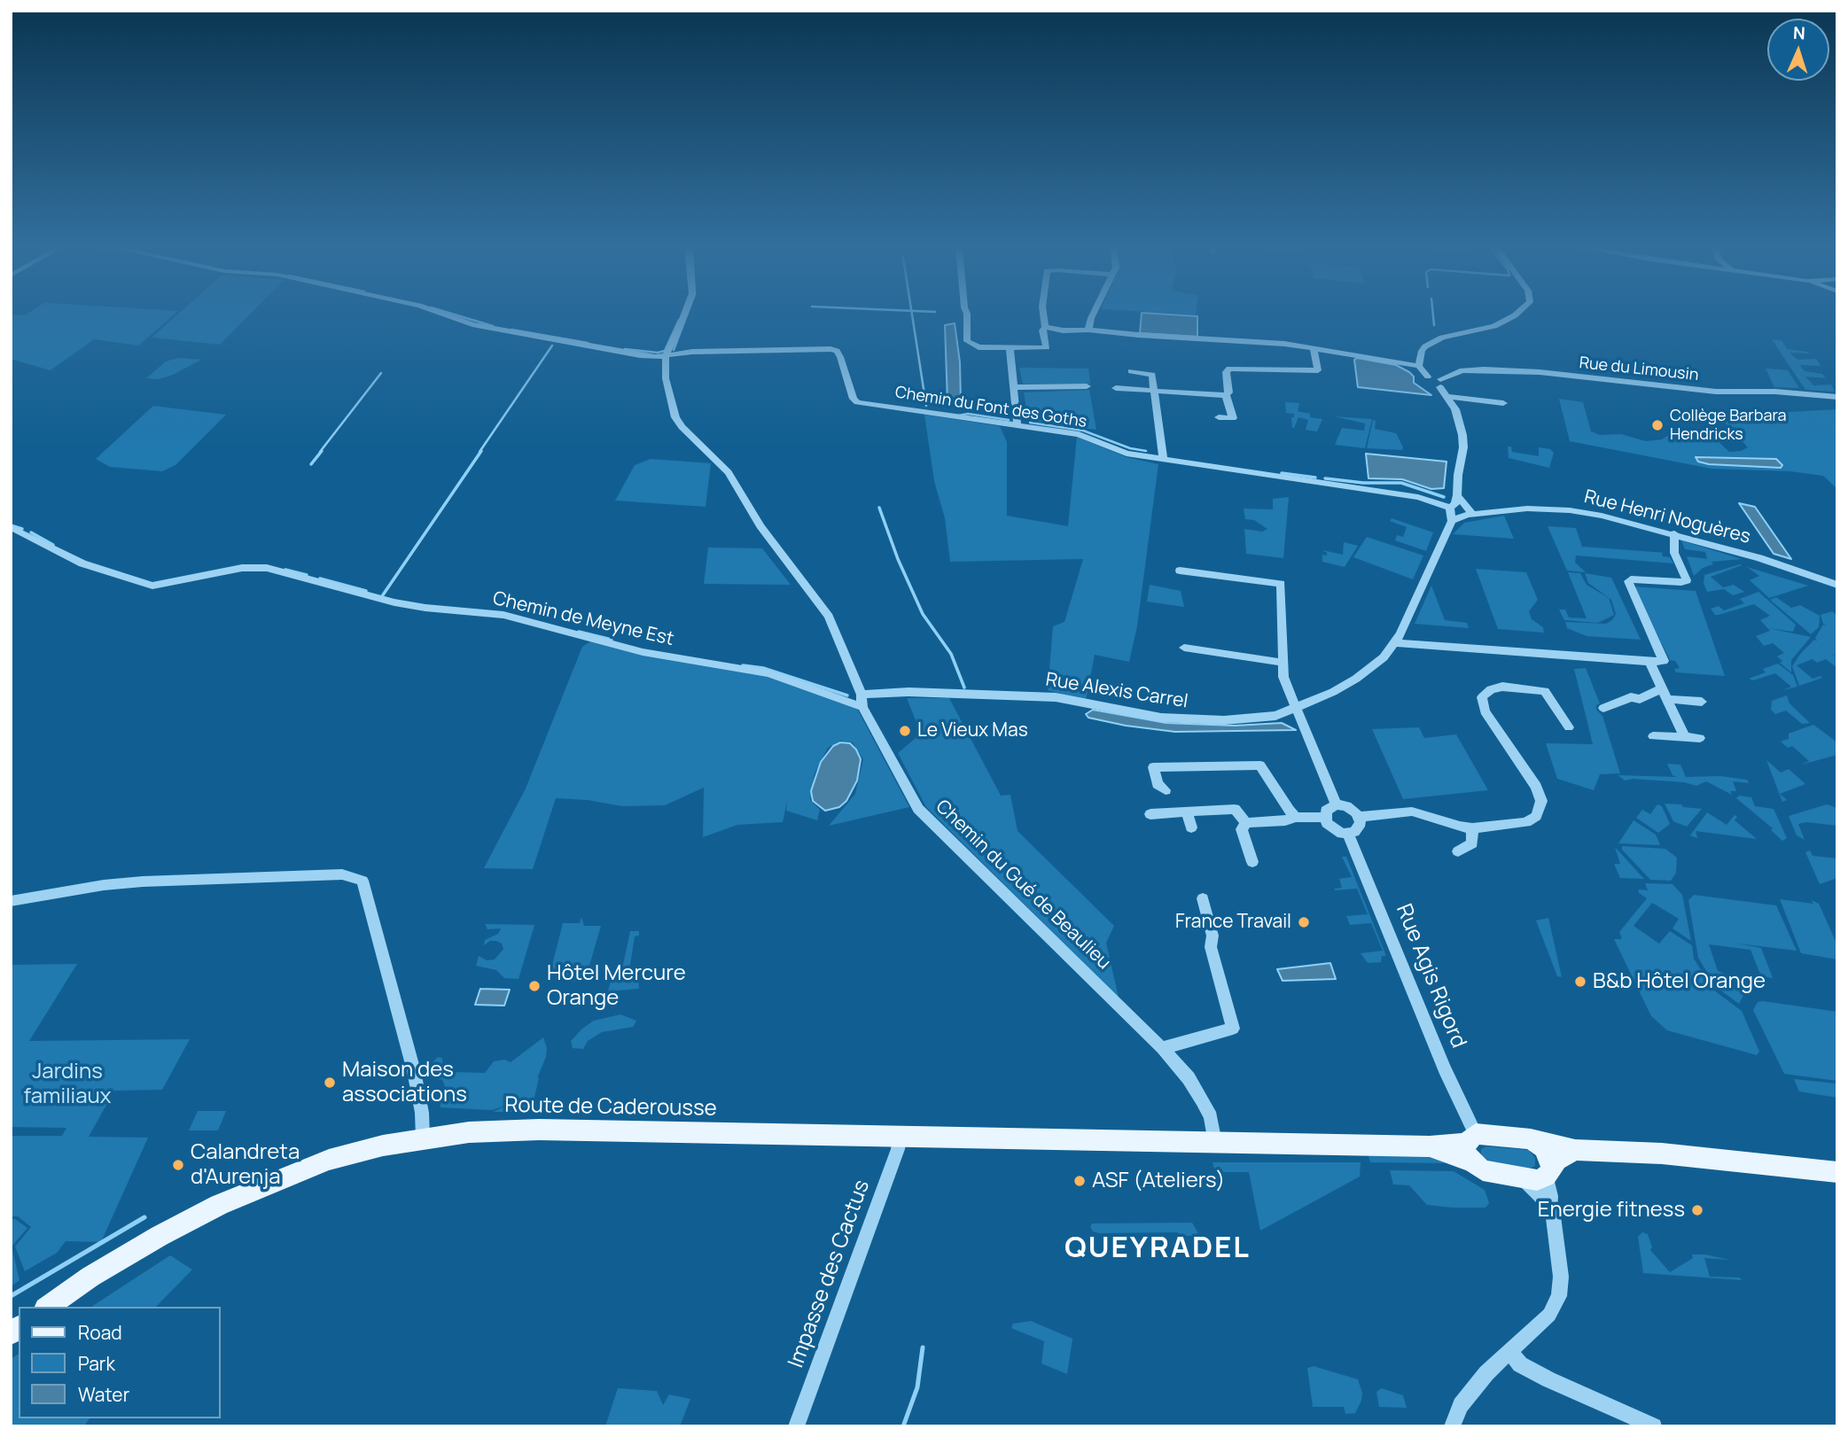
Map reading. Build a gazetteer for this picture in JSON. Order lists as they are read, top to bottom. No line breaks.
{"streets":{"main road":["Route de Caderousse"],"street":["Rue du Limousin","Chemin du Font des Goths","Rue Henri Noguères","Chemin de Meyne Est","Rue Alexis Carrel","Chemin du Gué de Beaulieu","Rue Agis Rigord","Impasse des Cactus"]},"crossings":[["Rue du Limousin","Rue Alexis Carrel"],["Chemin du Font des Goths","Rue Henri Noguères"],["Chemin du Font des Goths","Rue Alexis Carrel"],["Chemin du Font des Goths","Chemin du Gué de Beaulieu"],["Rue Henri Noguères","Rue Alexis Carrel"],["Chemin de Meyne Est","Rue Alexis Carrel"],["Chemin de Meyne Est","Chemin du Gué de Beaulieu"],["Rue Alexis Carrel","Chemin du Gué de Beaulieu"],["Chemin du Gué de Beaulieu","Route de Caderousse"],["Rue Agis Rigord","Route de Caderousse"],["Route de Caderousse","Impasse des Cactus"]],"districts":["QUEYRADEL"],"parks":["Jardins familiaux"],"places":["Collège Barbara Hendricks","Le Vieux Mas","France Travail","B&b Hôtel Orange","Hôtel Mercure Orange","Maison des associations","Calandreta d'Aurenja","ASF (Ateliers)","Energie fitness"],"legend":["Road","Park","Water"],"north":"top"}
